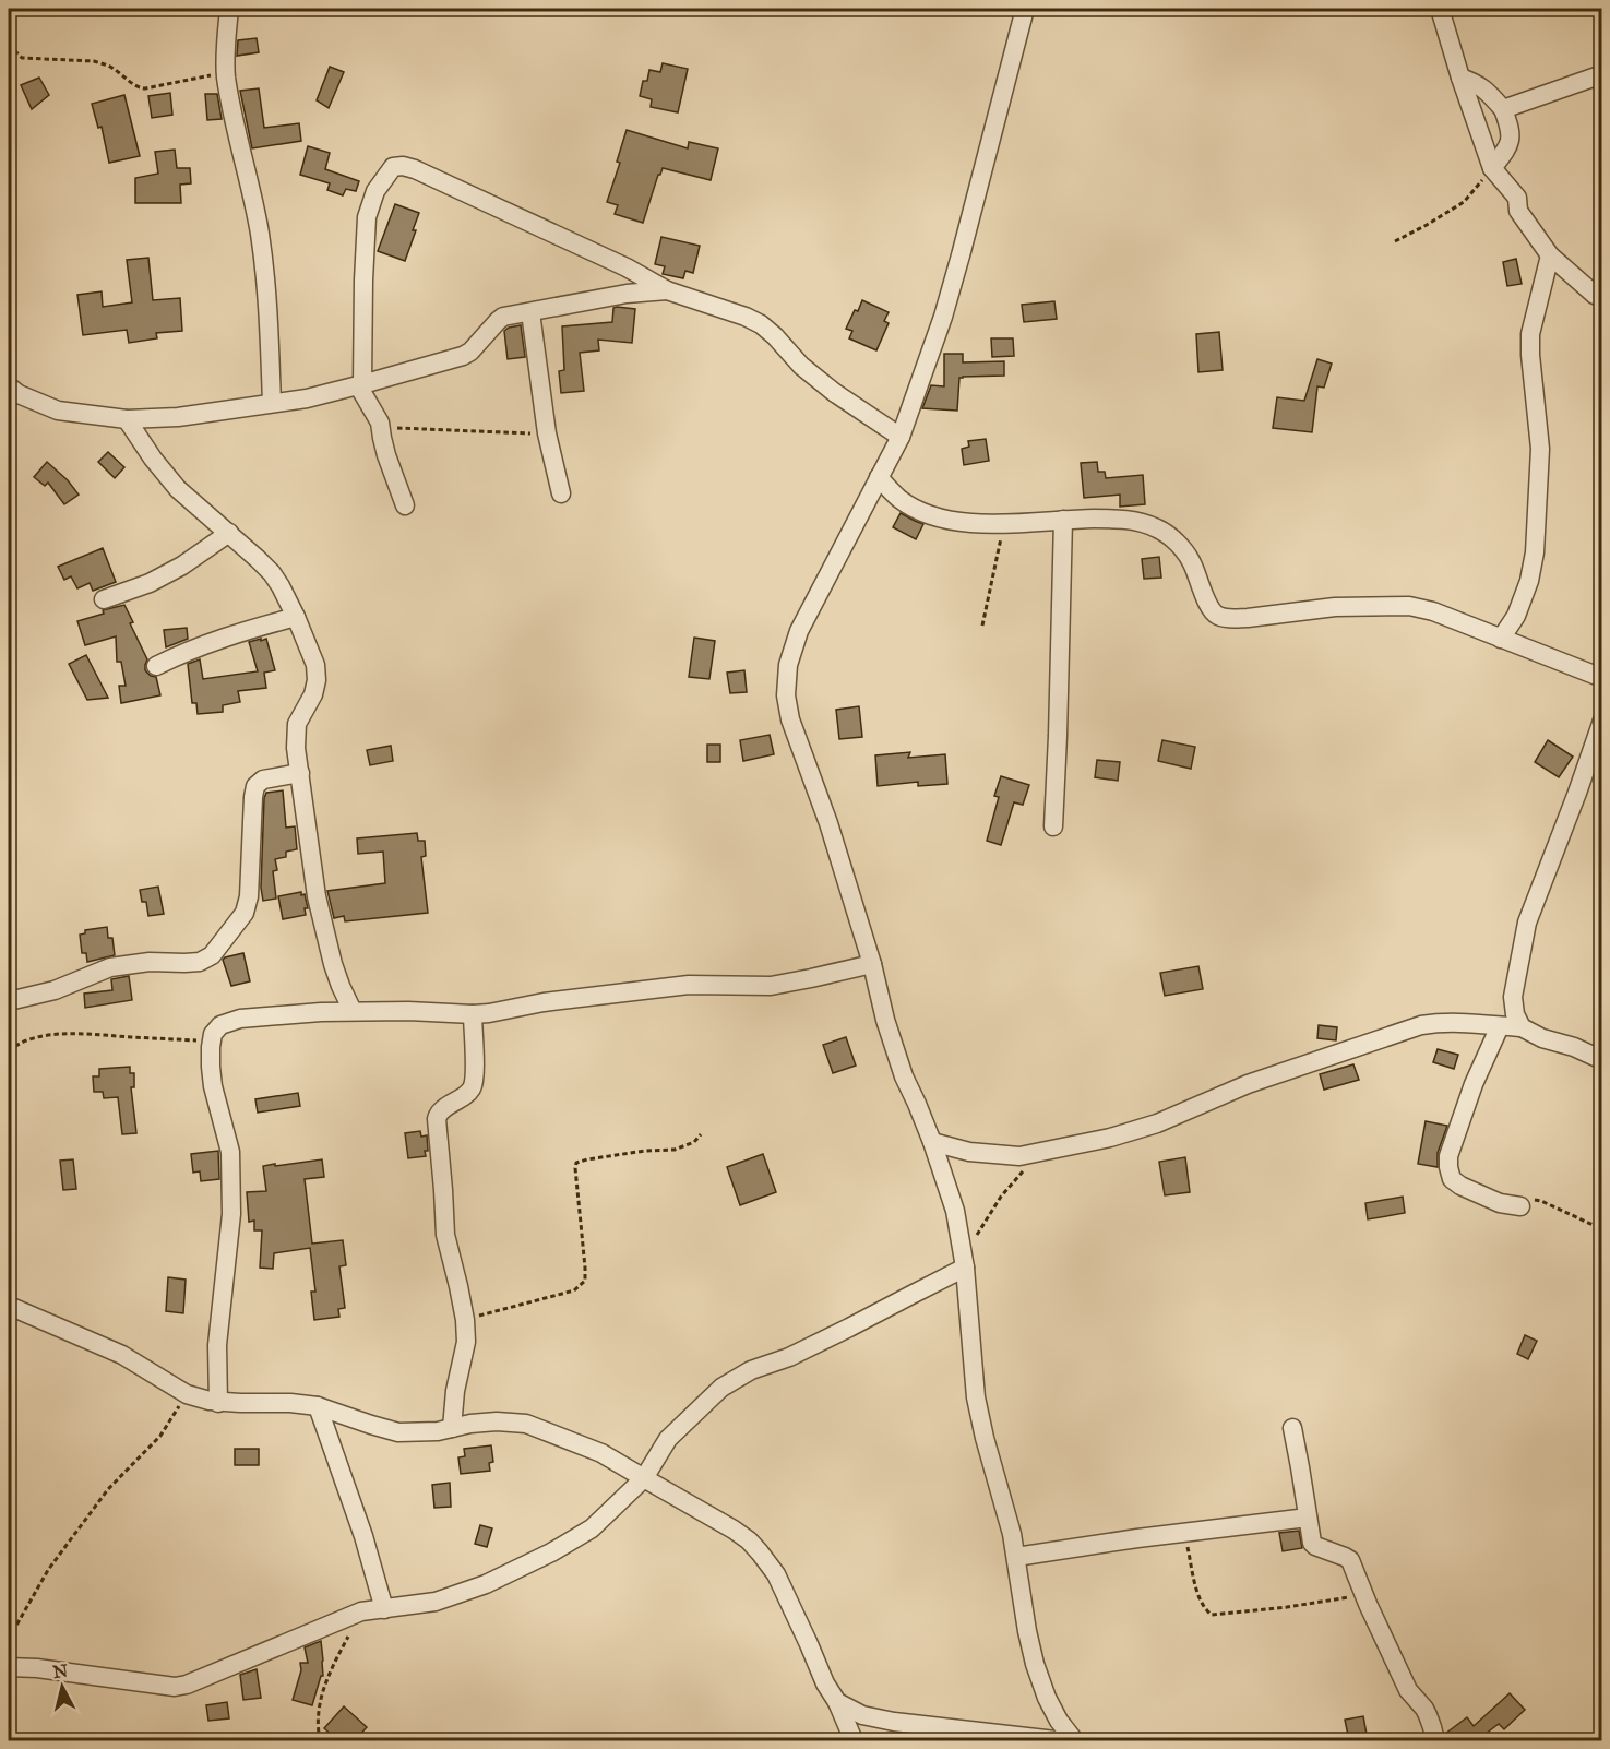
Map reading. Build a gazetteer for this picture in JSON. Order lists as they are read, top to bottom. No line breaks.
{"north":"top"}
